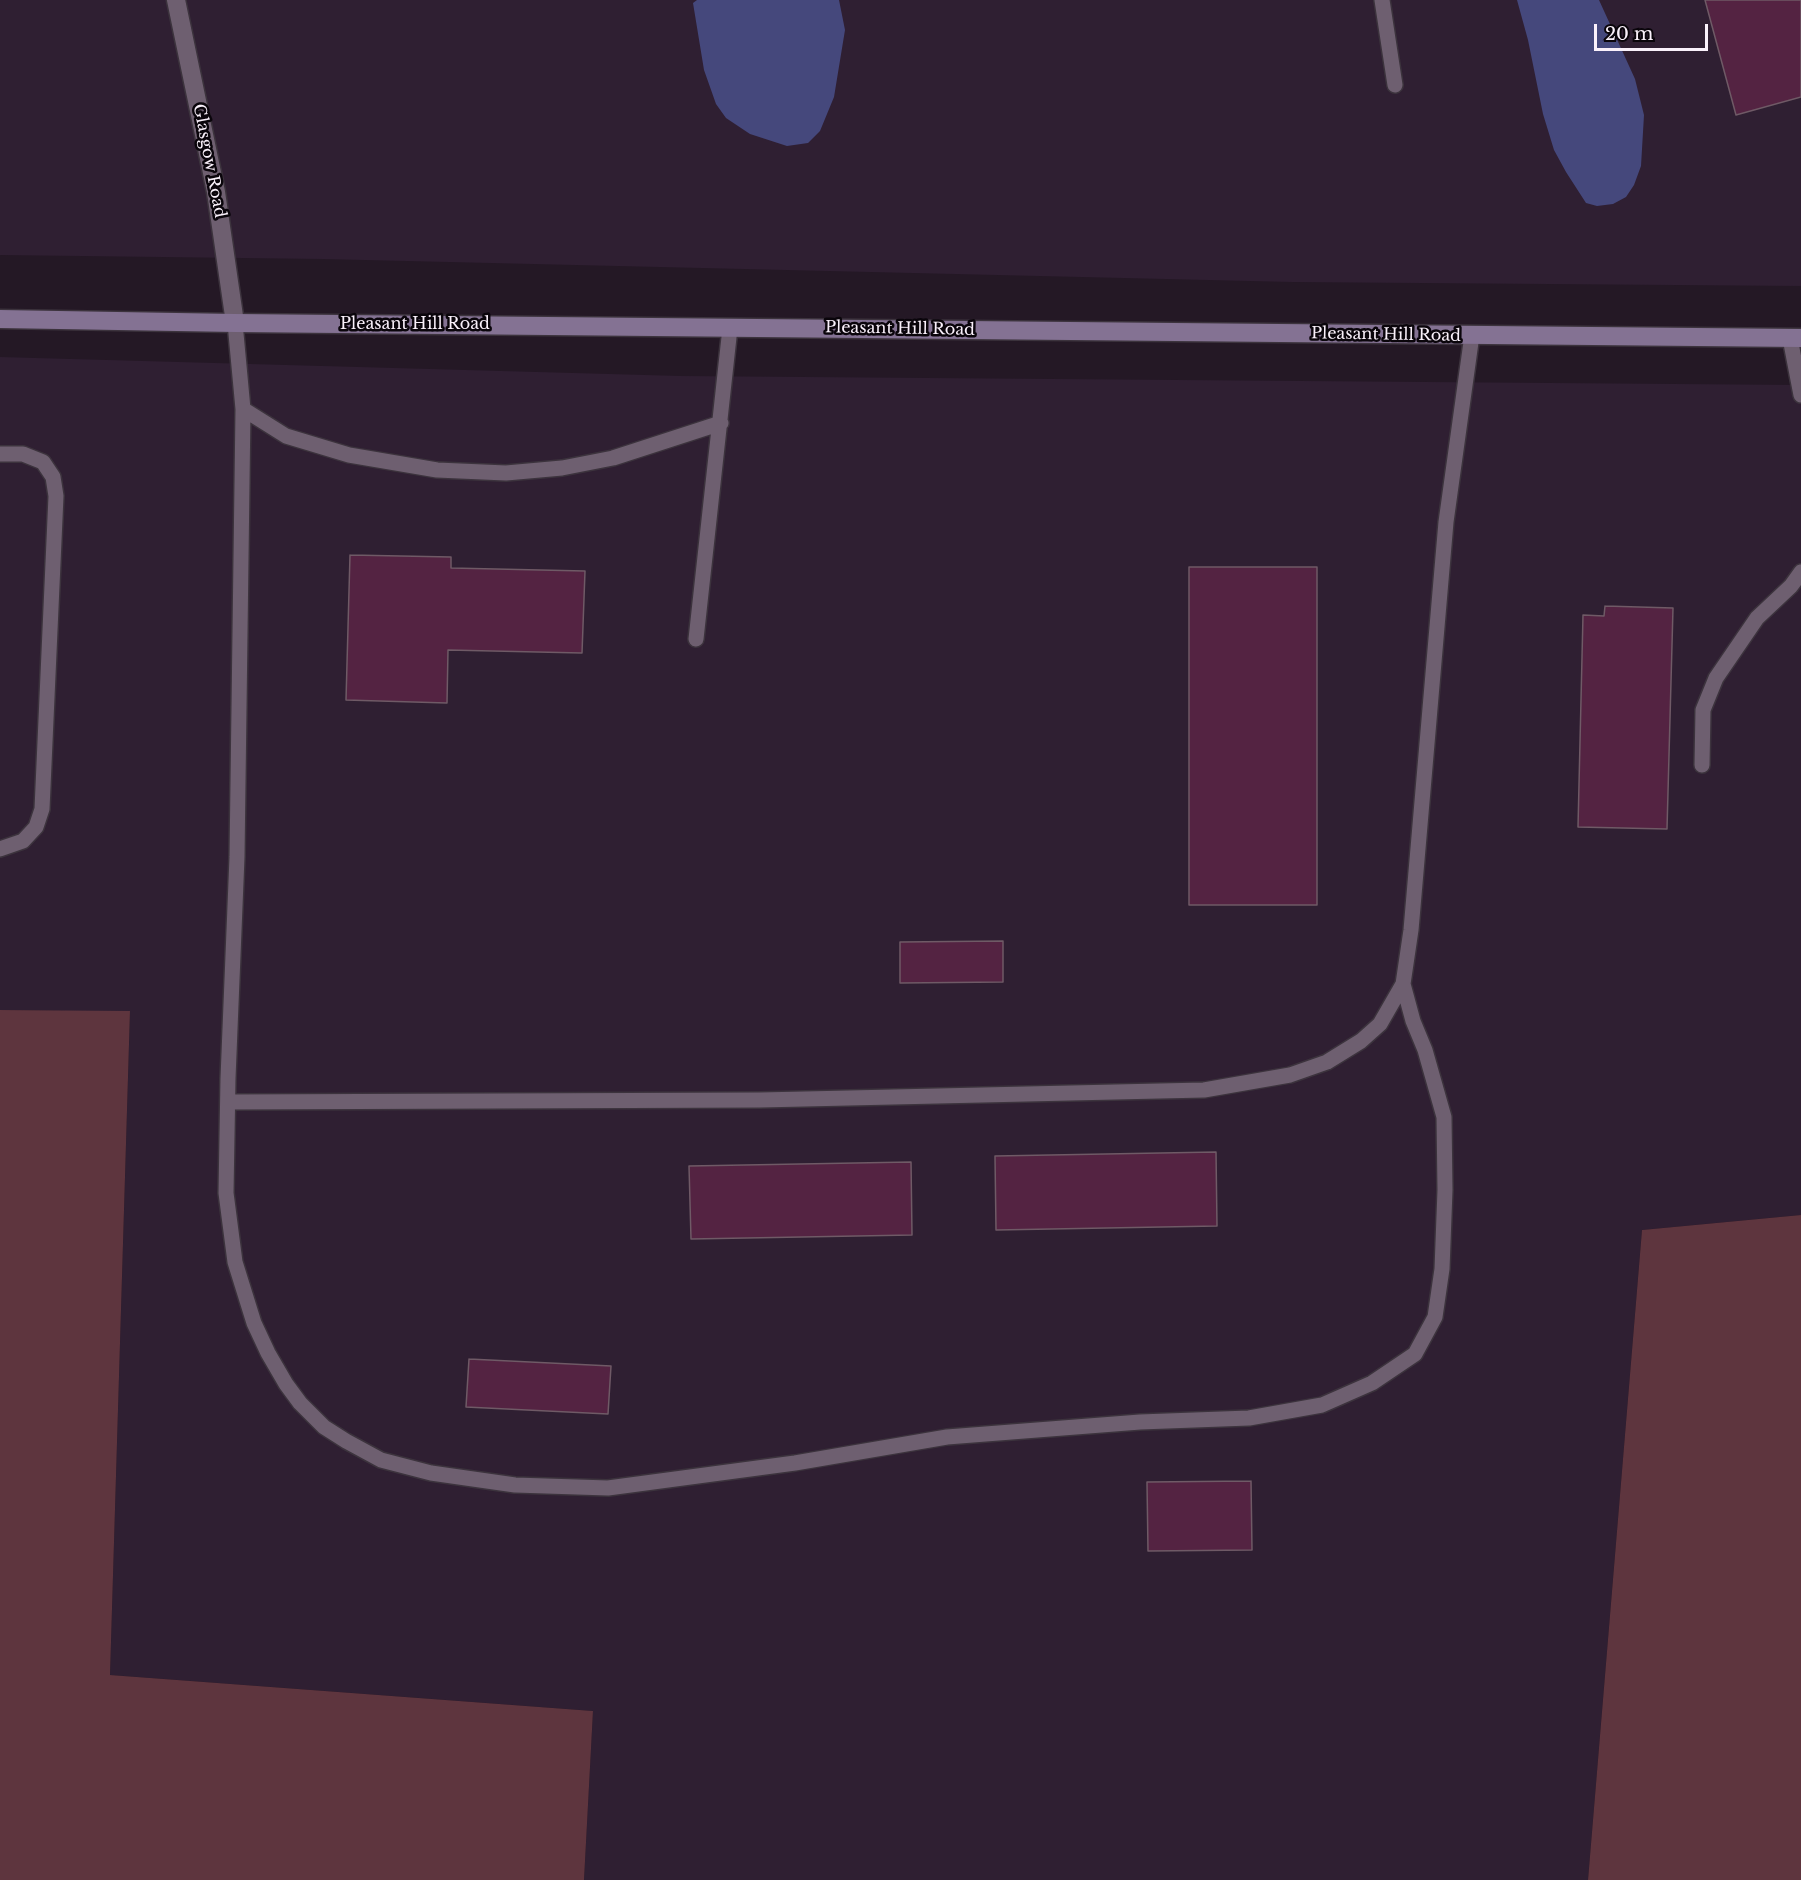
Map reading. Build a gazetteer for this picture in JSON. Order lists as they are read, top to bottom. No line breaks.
{"streets":{"street":["Glasgow Road","Pleasant Hill Road"]},"crossings":[["Glasgow Road","Pleasant Hill Road"]],"scale_bar":"20 m"}
